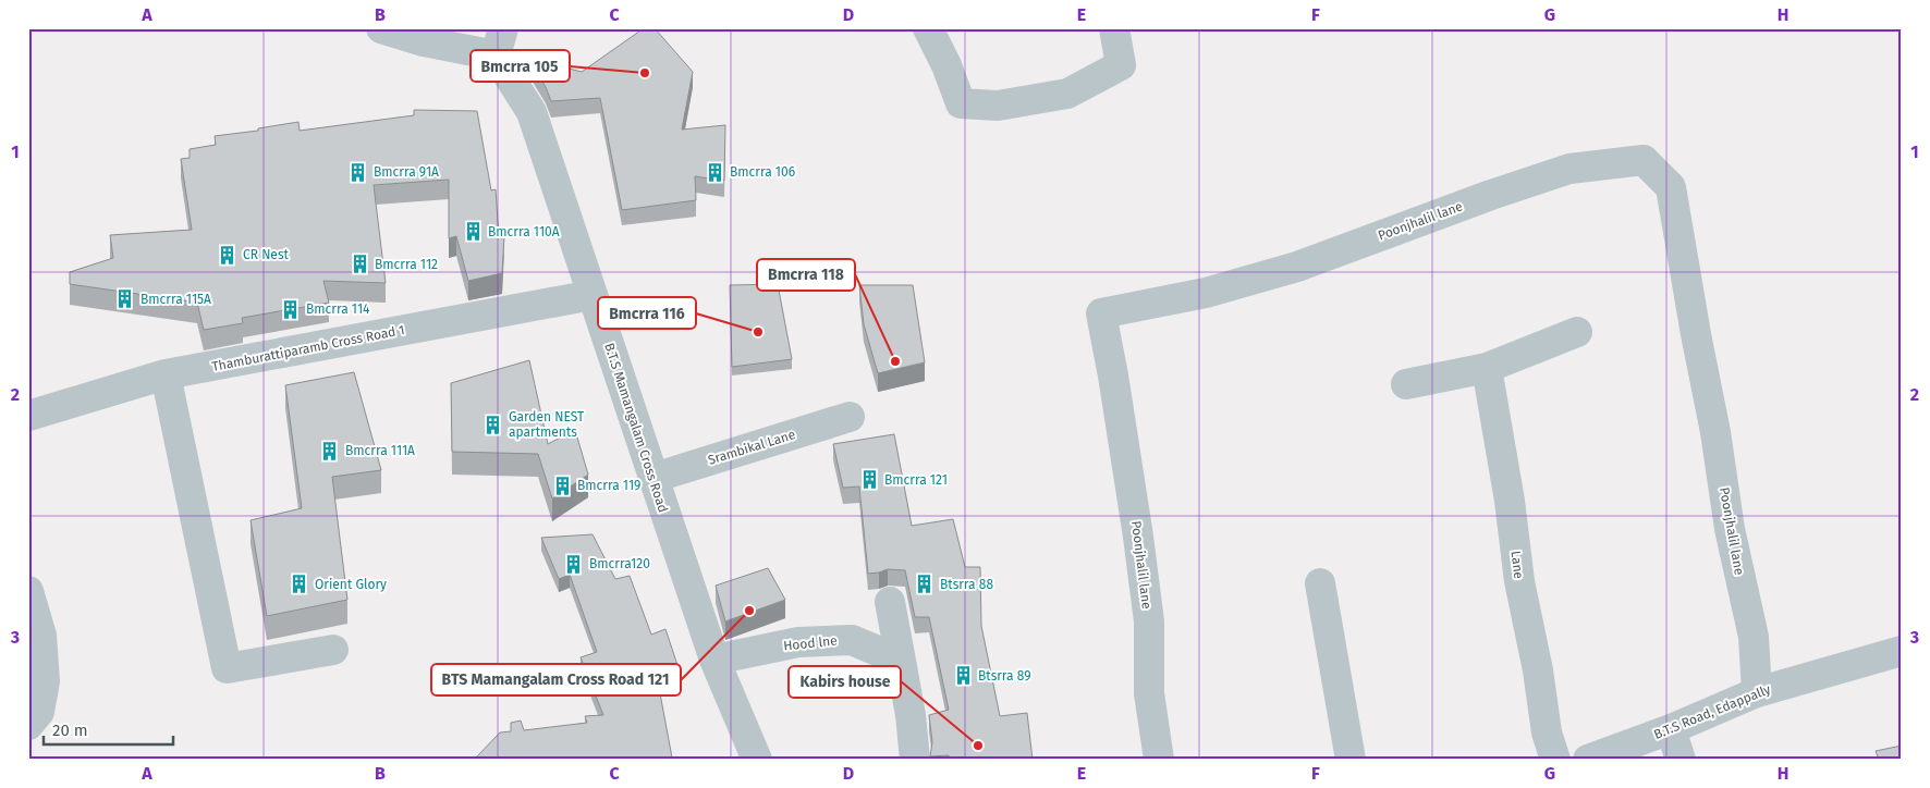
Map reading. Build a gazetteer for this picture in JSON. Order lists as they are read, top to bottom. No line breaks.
{"streets":{"street":["Poonjhalil lane","Thamburattiparamb Cross Road 1","B.T.S Mamangalam Cross Road","Srambikal Lane","Lane","Hood lne","B.T.S Road, Edappally"]},"crossings":[["Poonjhalil lane","B.T.S Road, Edappally"],["Thamburattiparamb Cross Road 1","B.T.S Mamangalam Cross Road"],["B.T.S Mamangalam Cross Road","Srambikal Lane"],["B.T.S Mamangalam Cross Road","Hood lne"]],"places":{"other":["Bmcrra 105","Bmcrra 116","Bmcrra 118","BTS Mamangalam Cross Road 121","Kabirs house"],"building":["Bmcrra 91A","Bmcrra 106","Bmcrra 110A","CR Nest","Bmcrra 112","Bmcrra 115A","Bmcrra 114","Garden NEST apartments","Bmcrra 111A","Bmcrra 121","Bmcrra 119","Bmcrra120","Orient Glory","Btsrra 88","Btsrra 89"]},"scale_bar":"20 m","grid":{"columns":["A","B","C","D","E","F","G","H"],"rows":["1","2","3"]}}
